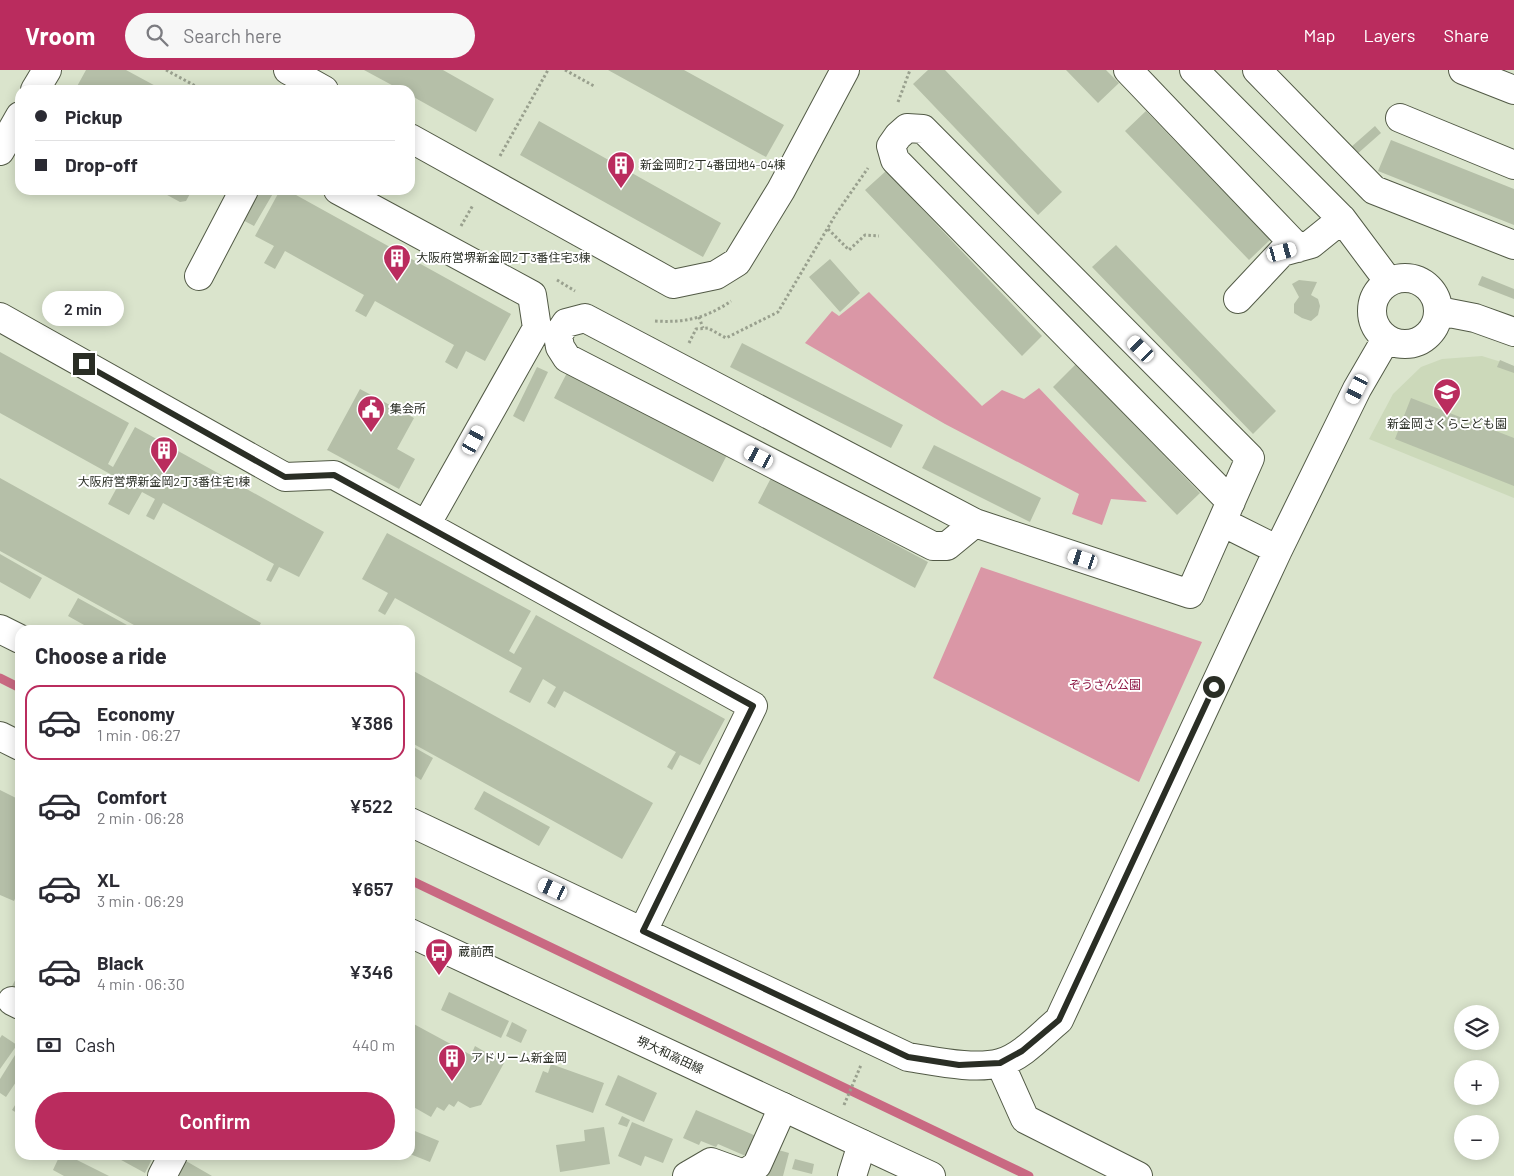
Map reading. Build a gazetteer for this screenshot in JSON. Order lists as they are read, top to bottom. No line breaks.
{"streets":{"street":["堺大和高田線"]},"parks":["ぞうさん公園"],"places":{"building":["新金岡町2丁4番団地4-04棟","大阪府営堺新金岡2丁3番住宅3棟","大阪府営堺新金岡2丁3番住宅1棟","アドリーム新金岡"],"school or university":["新金岡さくらこども園"],"public building":["集会所"],"bus stop":["蔵前西"]},"page":{"header":"Vroom","search":"Search here","nav":["Map","Layers","Share"],"banner":["Pickup","Drop-off"],"bubble":"2 min","heading":"Choose a ride","list":[{"name":"Economy","note":"1 min · 06:27","value":"¥386"},{"name":"Comfort","note":"2 min · 06:28","value":"¥522"},{"name":"XL","note":"3 min · 06:29","value":"¥657"},{"name":"Black","note":"4 min · 06:30","value":"¥346"}],"map_buttons":["+","−"],"pay":["Cash","440 m"],"buttons":"Confirm"}}
